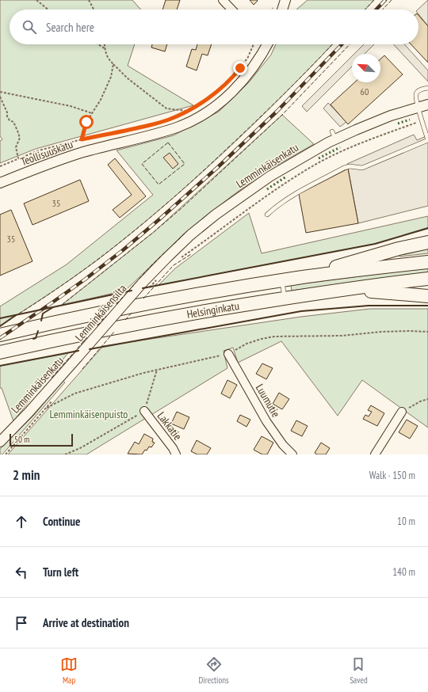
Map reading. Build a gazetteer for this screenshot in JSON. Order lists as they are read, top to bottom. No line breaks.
{"streets":{"highway":["Helsinginkatu"],"street":["Teollisuuskatu","Lemminkäisenkatu","Lemminkäisensilta","Luumutie","Lakkatie"]},"crossings":[["Lemminkäisenkatu","Lemminkäisensilta"]],"parks":["Lemminkäisenpuisto"],"house_numbers":["60","35","35"],"scale_bar":"50 m","north":"top left","page":{"search":"Search here","scale":"50 m","heading":["2 min","Walk · 150 m"],"list":[["Continue","10 m"],["Turn left","140 m"],"Arrive at destination"],"nav":["Map","Directions","Saved"]}}
